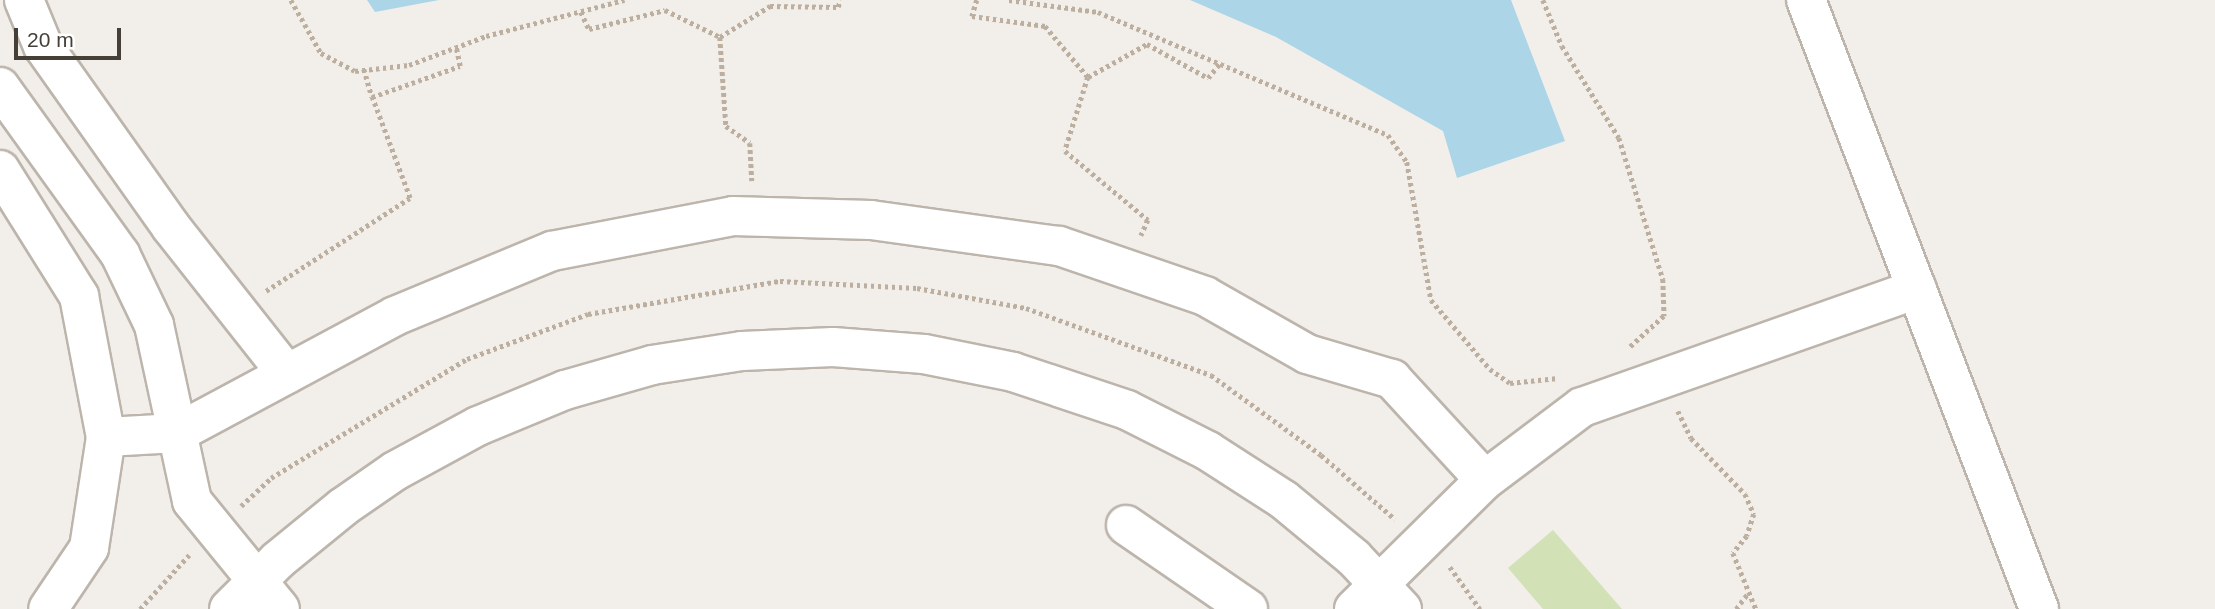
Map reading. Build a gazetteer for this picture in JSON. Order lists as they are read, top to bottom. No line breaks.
{"scale_bar":"20 m"}
